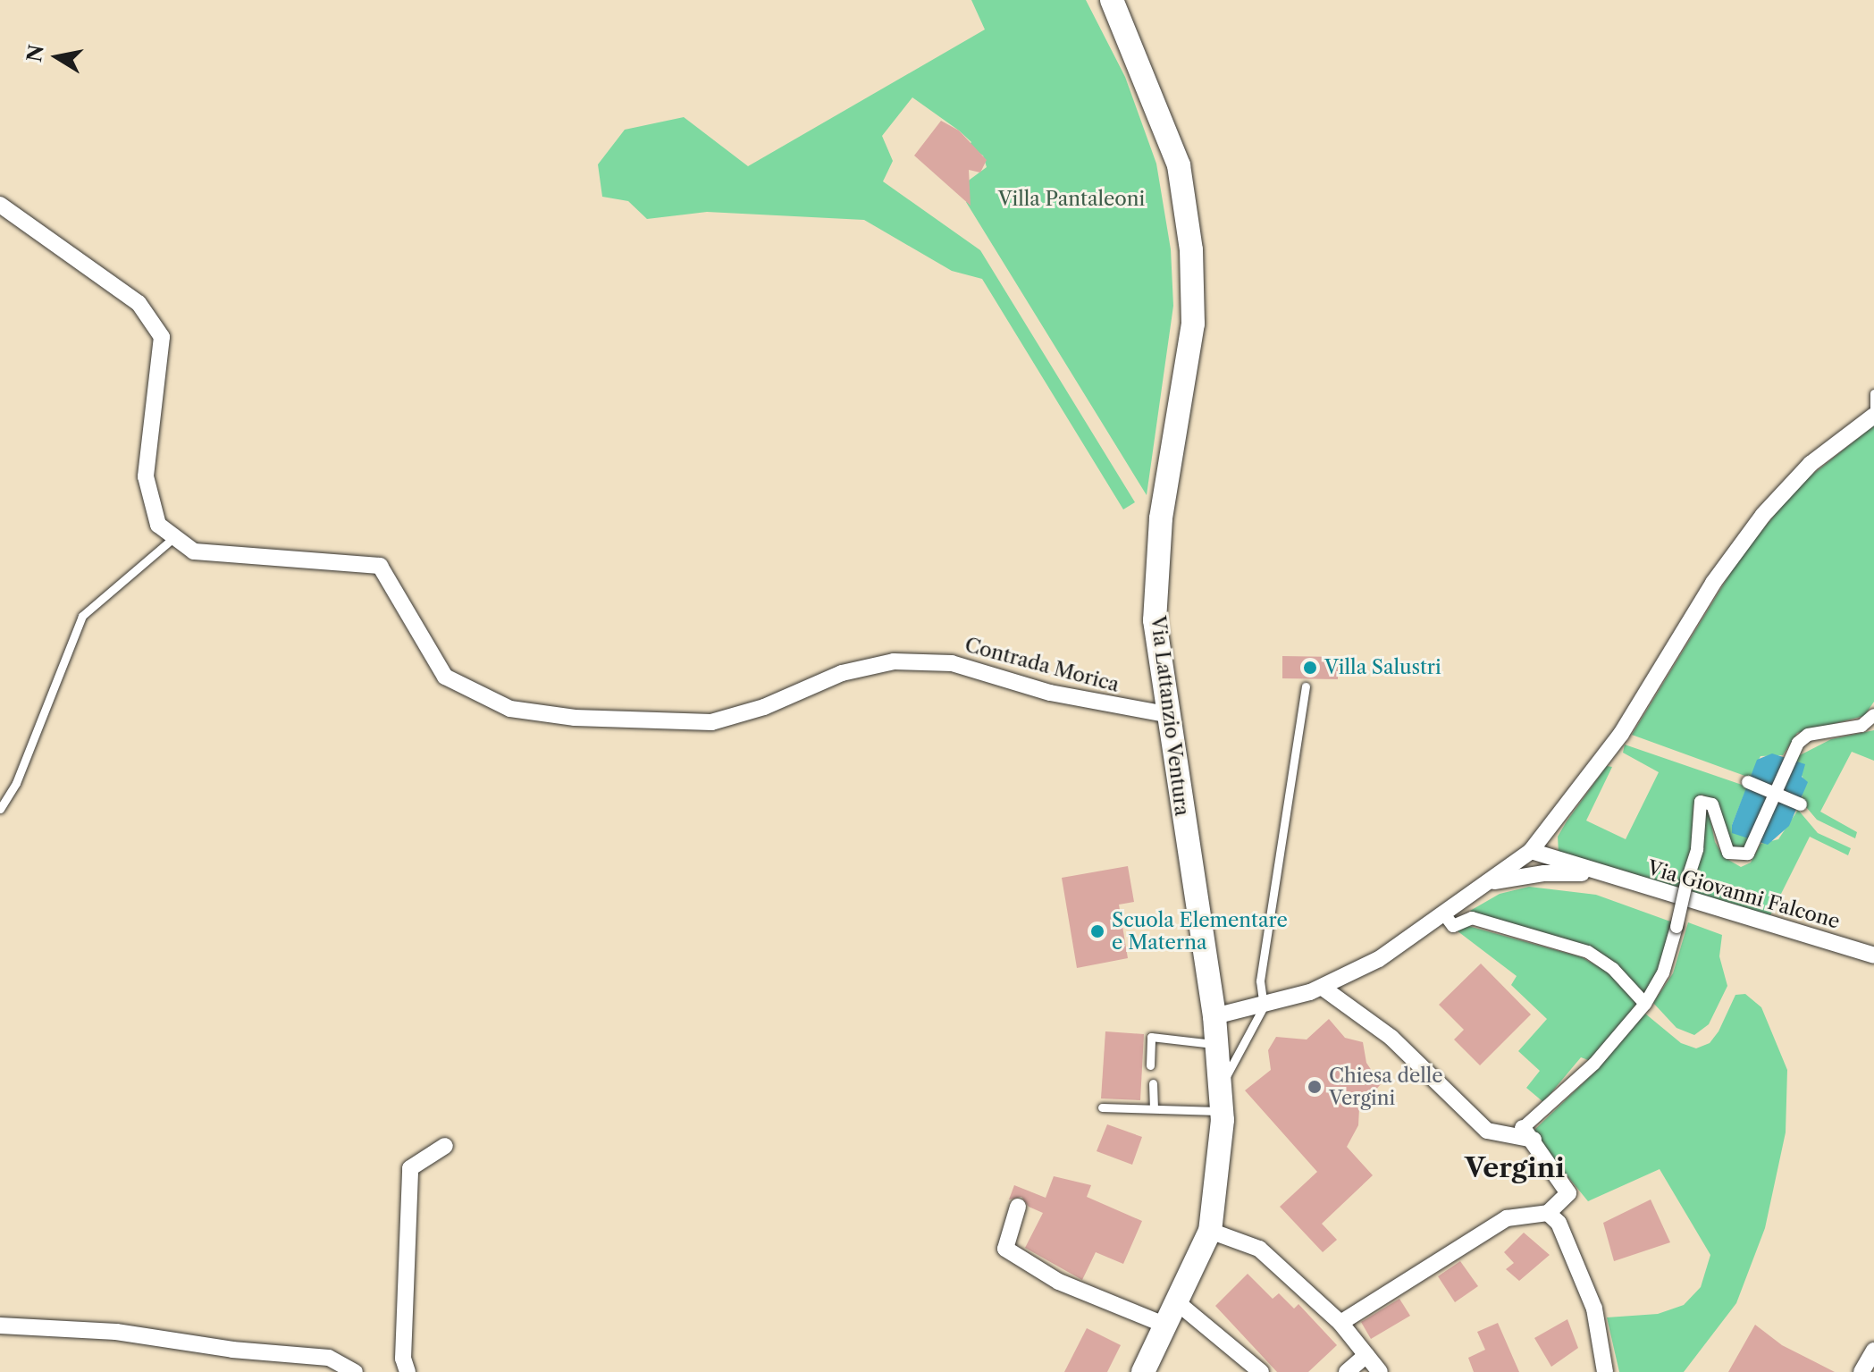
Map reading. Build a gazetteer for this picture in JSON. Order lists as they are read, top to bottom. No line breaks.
{"streets":{"main road":["Via Lattanzio Ventura"],"street":["Contrada Morica","Via Giovanni Falcone"]},"crossings":[["Contrada Morica","Via Lattanzio Ventura"]],"districts":["Vergini"],"parks":["Villa Pantaleoni"],"places":["Villa Salustri","Scuola Elementare e Materna","Chiesa delle Vergini"],"north":"left"}
